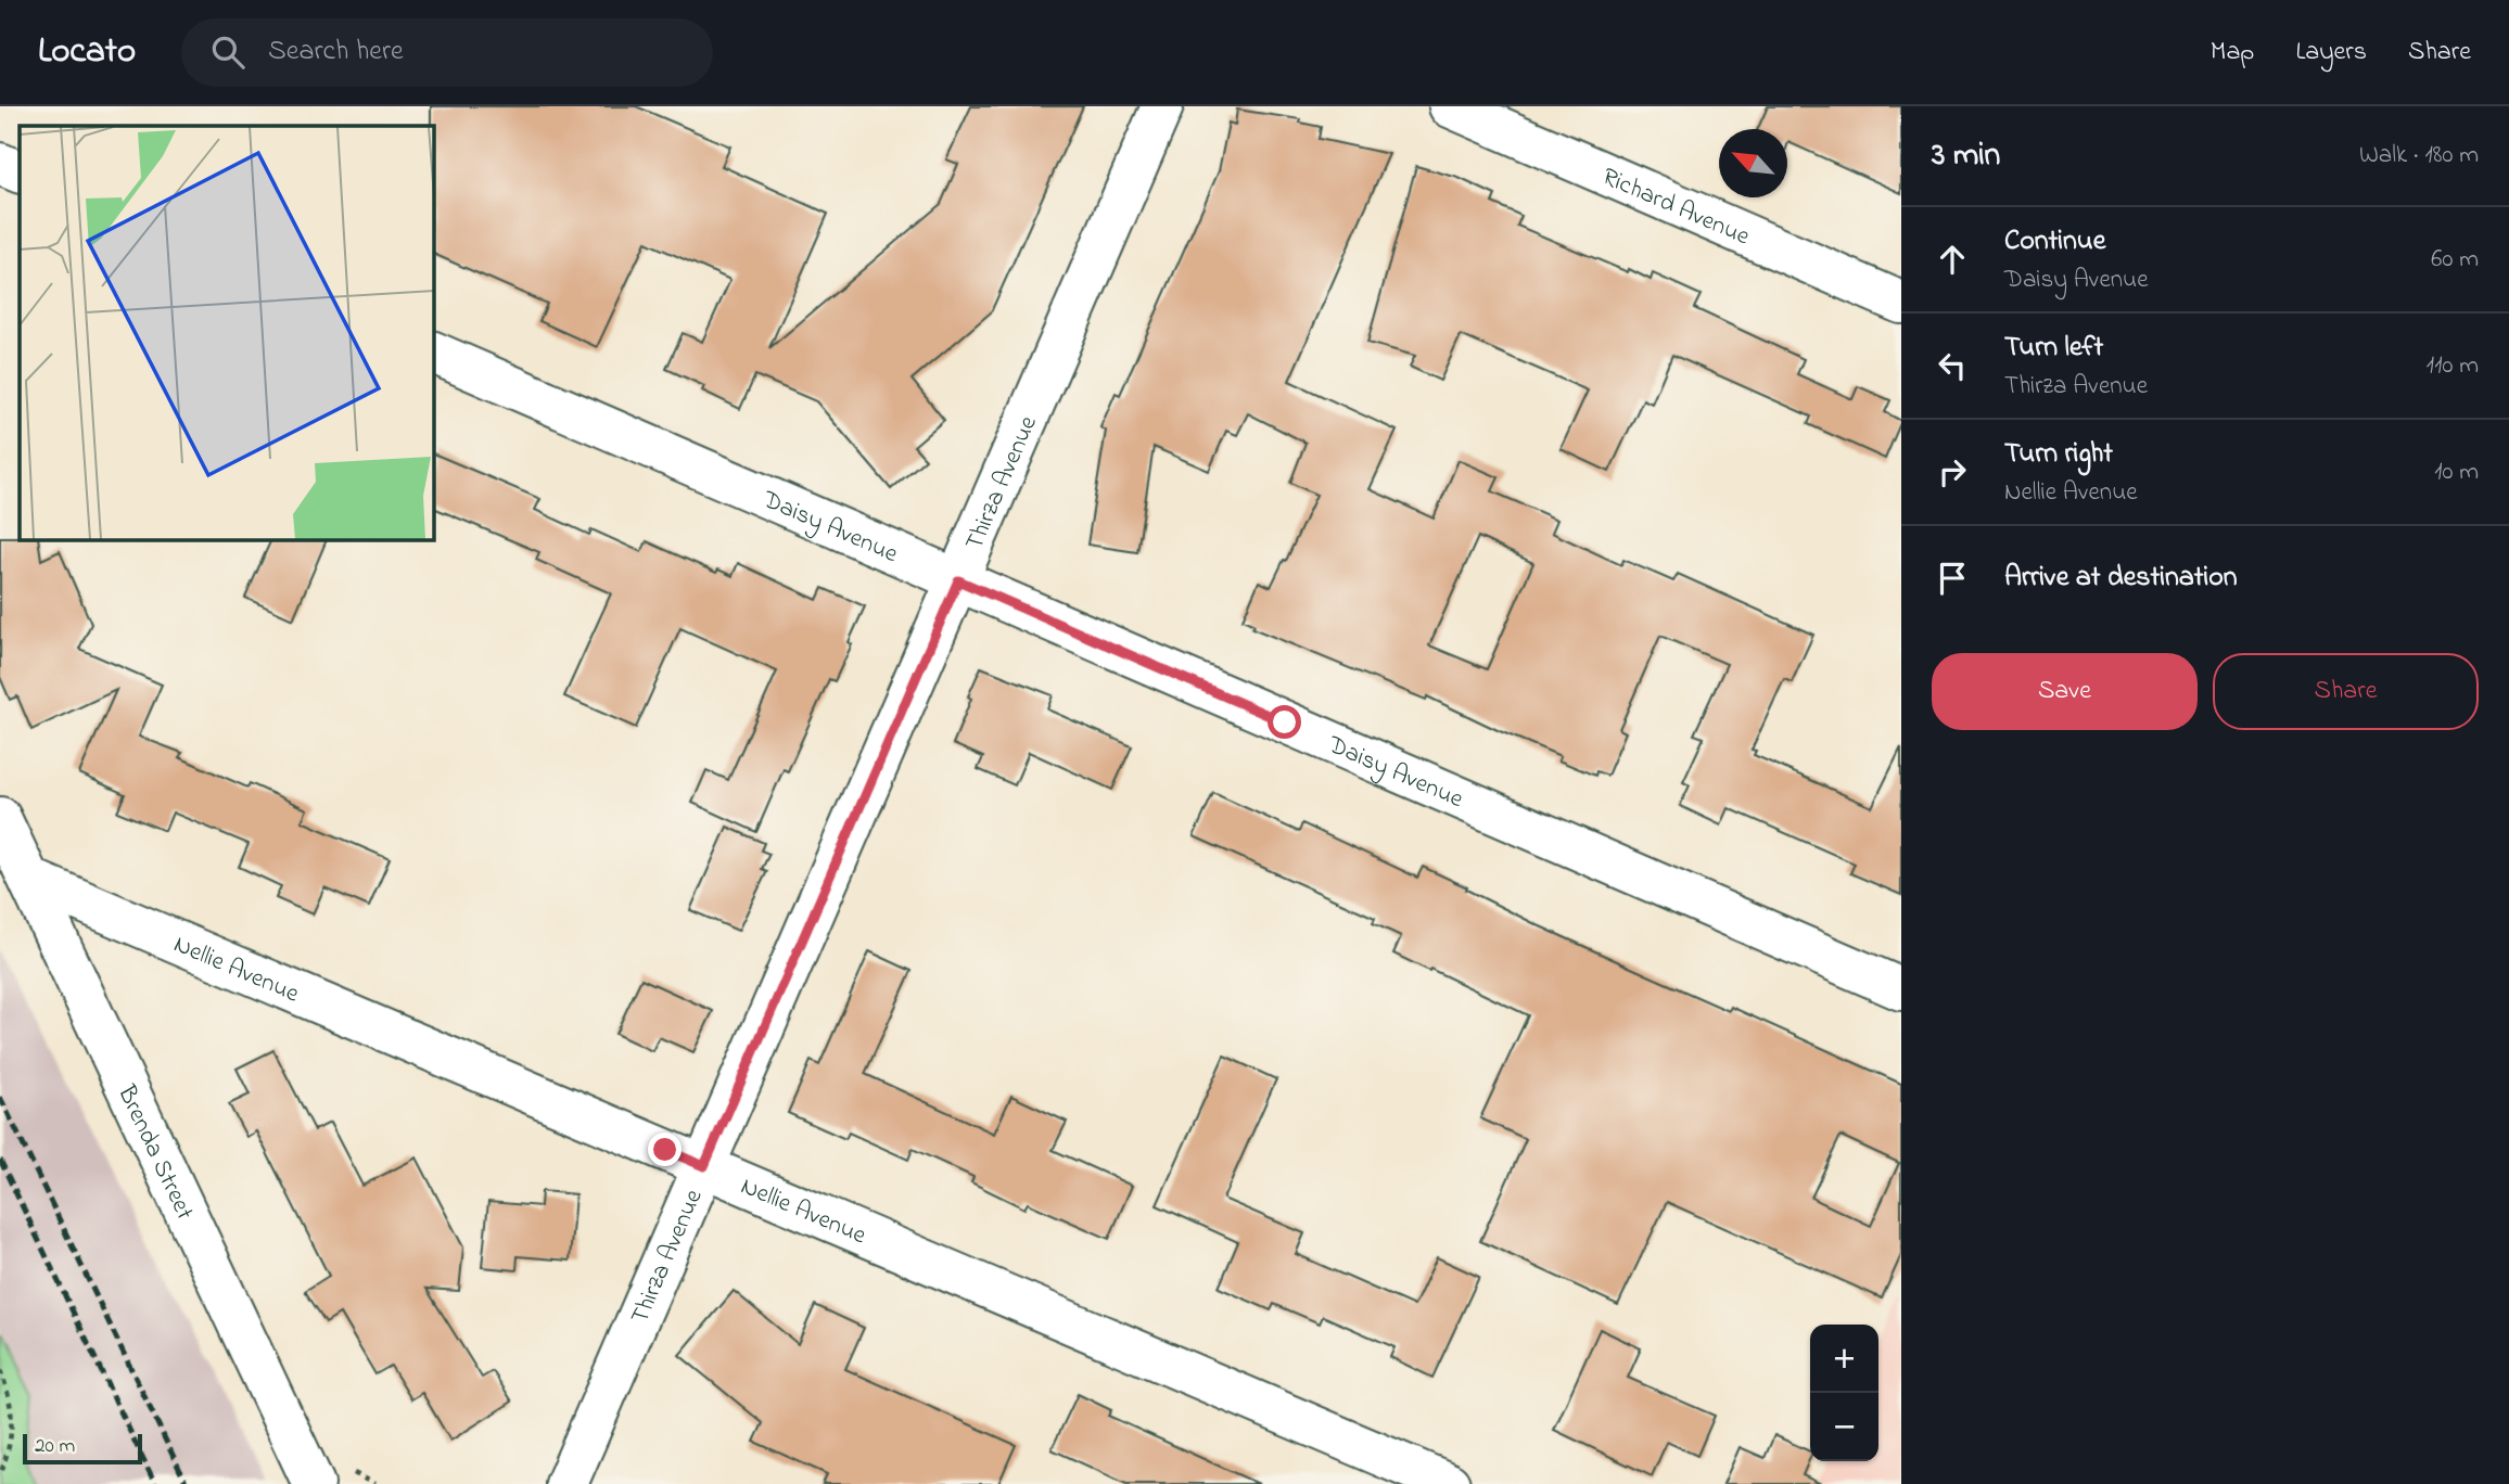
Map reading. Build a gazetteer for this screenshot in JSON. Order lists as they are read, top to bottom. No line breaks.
{"streets":{"street":["Richard Avenue","Thirza Avenue","Daisy Avenue","Nellie Avenue","Brenda Street"]},"crossings":[["Thirza Avenue","Daisy Avenue"],["Thirza Avenue","Nellie Avenue"],["Nellie Avenue","Brenda Street"]],"scale_bar":"20 m","north":"top left","page":{"header":"Locato","search":"Search here","nav":["Map","Layers","Share"],"heading":["3 min","Walk · 180 m"],"list":[["Continue","Daisy Avenue","60 m"],["Turn left","Thirza Avenue","110 m"],["Turn right","Nellie Avenue","10 m"],"Arrive at destination"],"buttons":["Save","Share"],"map_buttons":["+","−"],"scale":"20 m"}}
